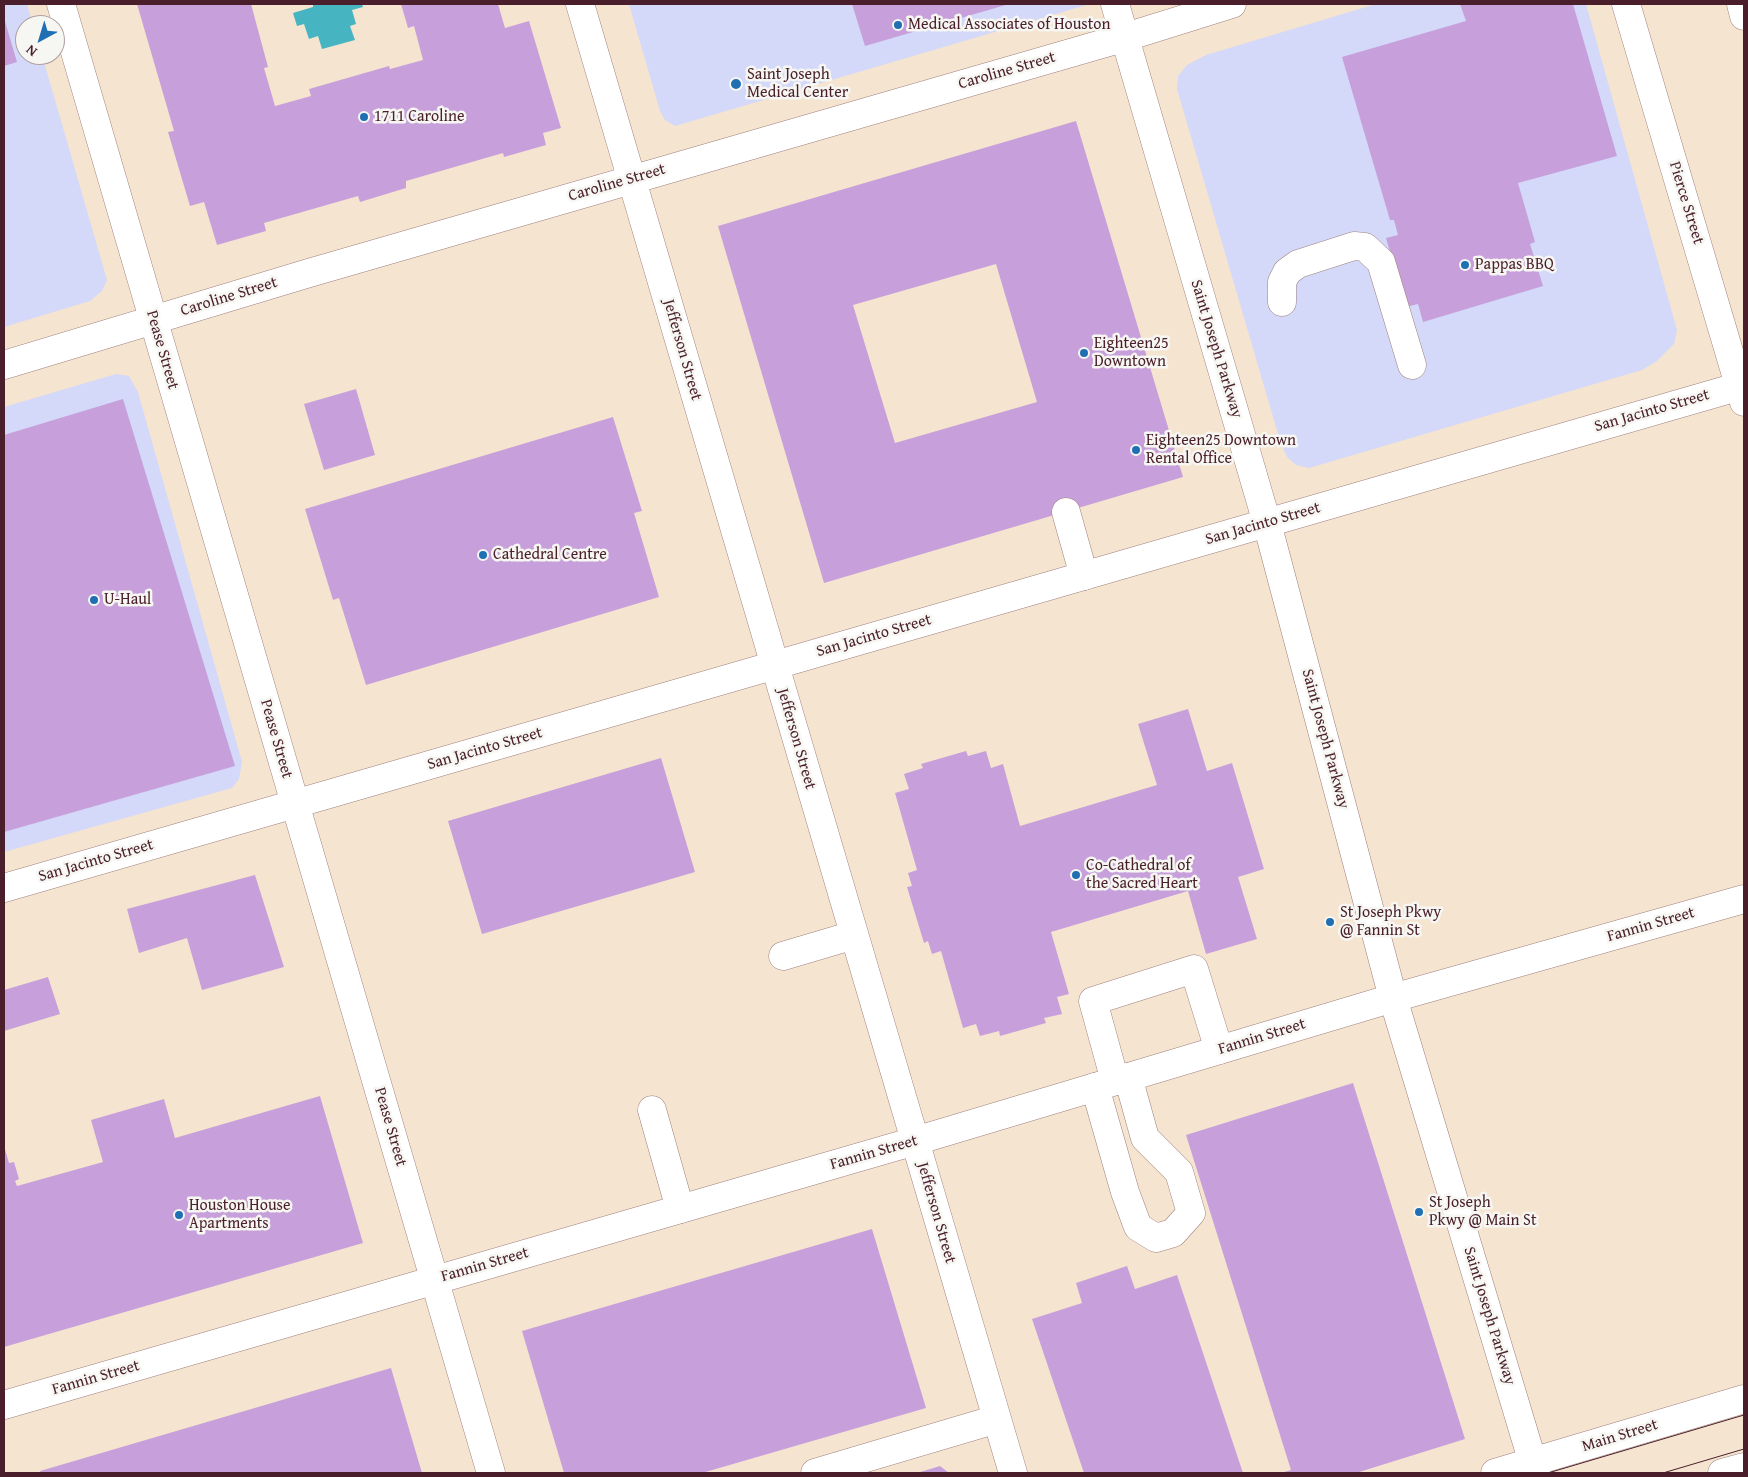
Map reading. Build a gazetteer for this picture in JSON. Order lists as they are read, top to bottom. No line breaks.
{"streets":{"main road":["Caroline Street","Pierce Street","Saint Joseph Parkway","Pease Street","Jefferson Street","San Jacinto Street","Fannin Street","Main Street"]},"crossings":[["Caroline Street","Saint Joseph Parkway"],["Caroline Street","Pease Street"],["Caroline Street","Jefferson Street"],["Pierce Street","San Jacinto Street"],["Saint Joseph Parkway","San Jacinto Street"],["Saint Joseph Parkway","Fannin Street"],["Saint Joseph Parkway","Main Street"],["Pease Street","San Jacinto Street"],["Pease Street","Fannin Street"],["Jefferson Street","San Jacinto Street"],["Jefferson Street","Fannin Street"]],"places":["Medical Associates of Houston","Saint Joseph Medical Center","1711 Caroline","Pappas BBQ","Eighteen25 Downtown","Eighteen25 Downtown Rental Office","Cathedral Centre","U-Haul","Co-Cathedral of the Sacred Heart","St Joseph Pkwy @ Fannin St","St Joseph Pkwy @ Main St","Houston House Apartments"],"north":"bottom left"}
